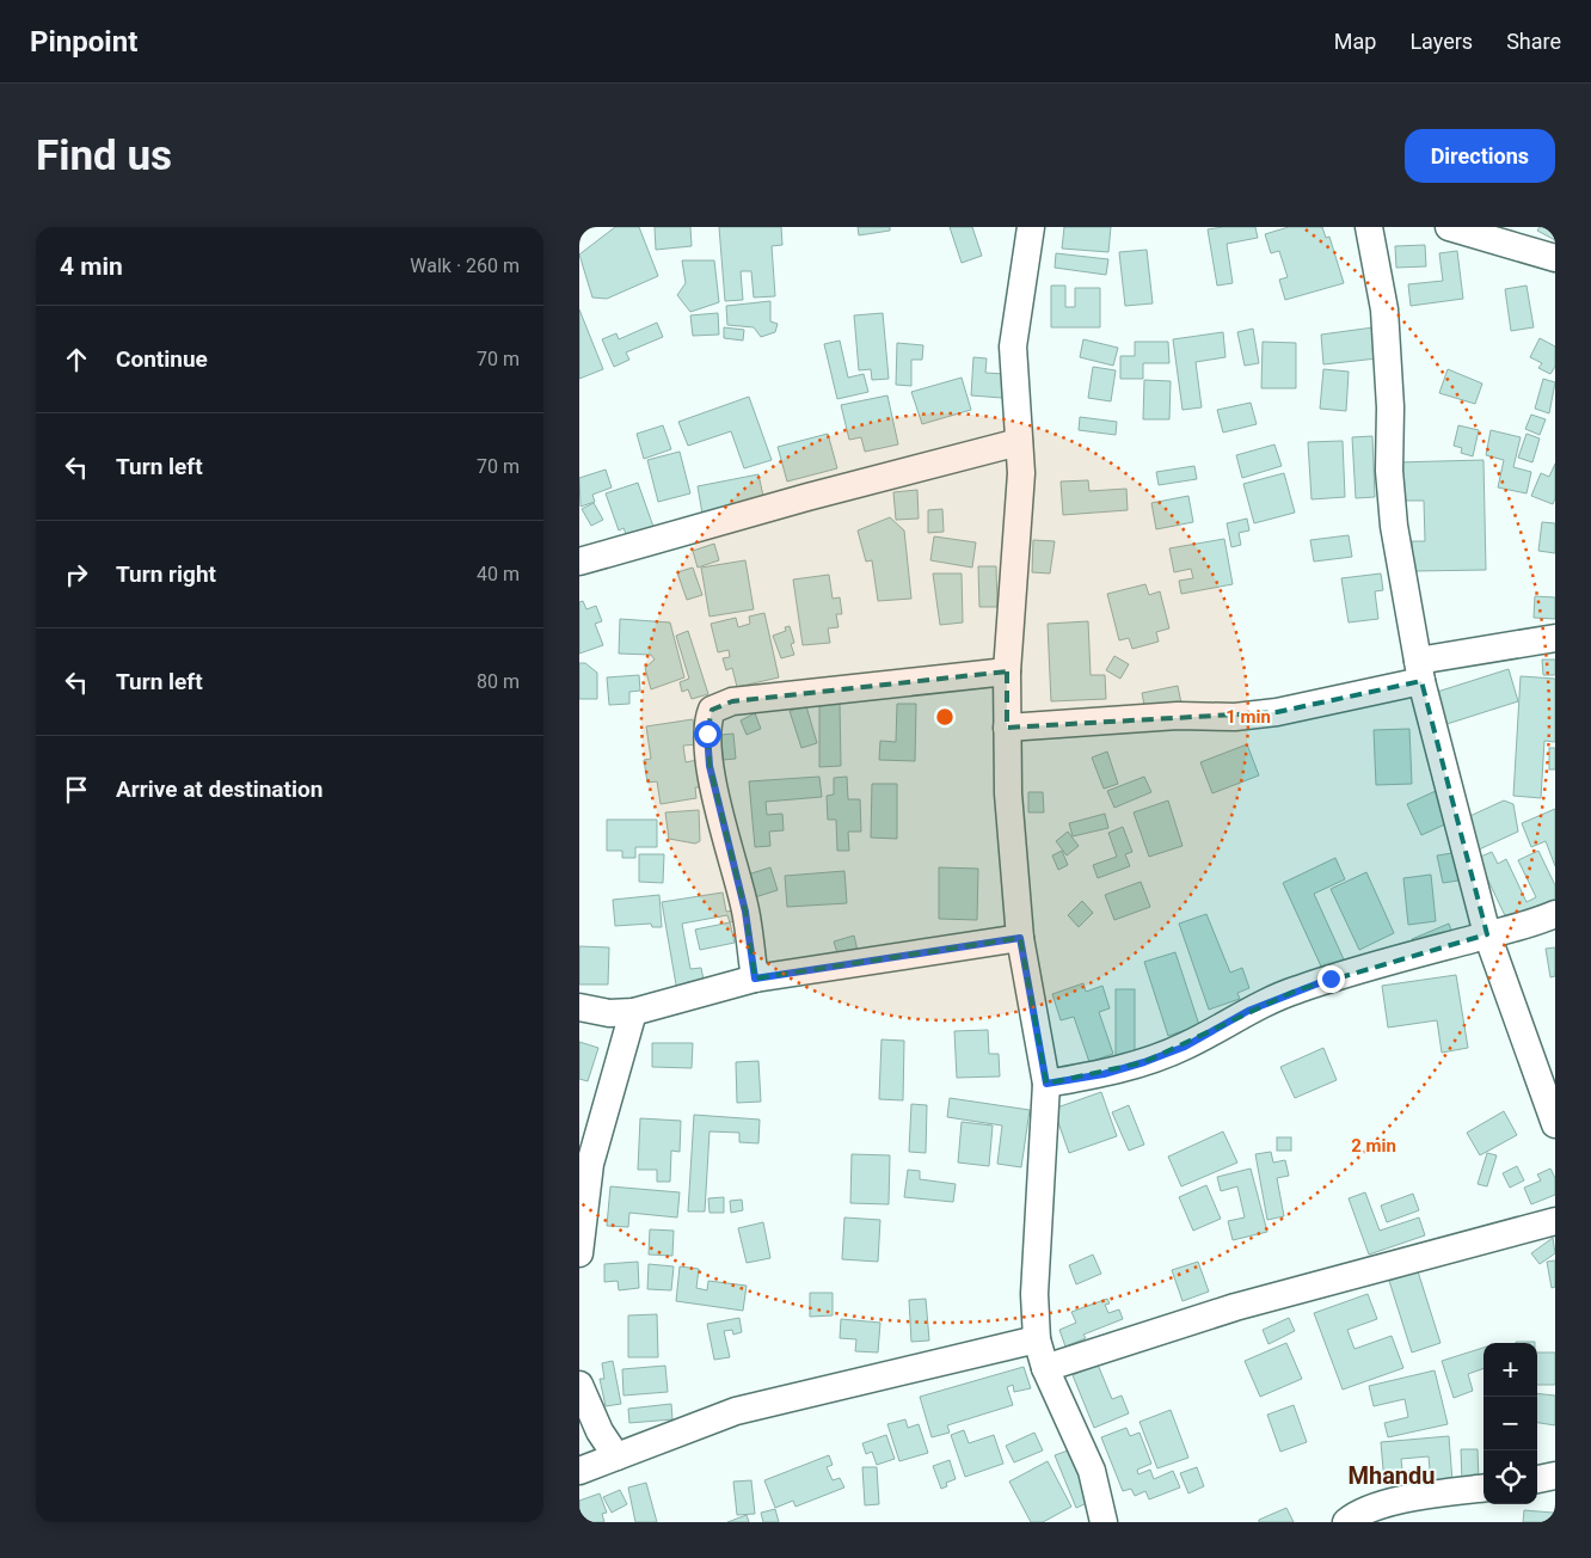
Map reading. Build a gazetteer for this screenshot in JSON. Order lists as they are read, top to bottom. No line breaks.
{"districts":["Mhandu"],"page":{"header":"Pinpoint","nav":["Map","Layers","Share"],"buttons":"Directions","title":"Find us","heading":["4 min","Walk · 260 m"],"list":[["Continue","70 m"],["Turn left","70 m"],["Turn right","40 m"],["Turn left","80 m"],"Arrive at destination"],"map_buttons":["+","−"]},"rings":["1 min","2 min"]}
